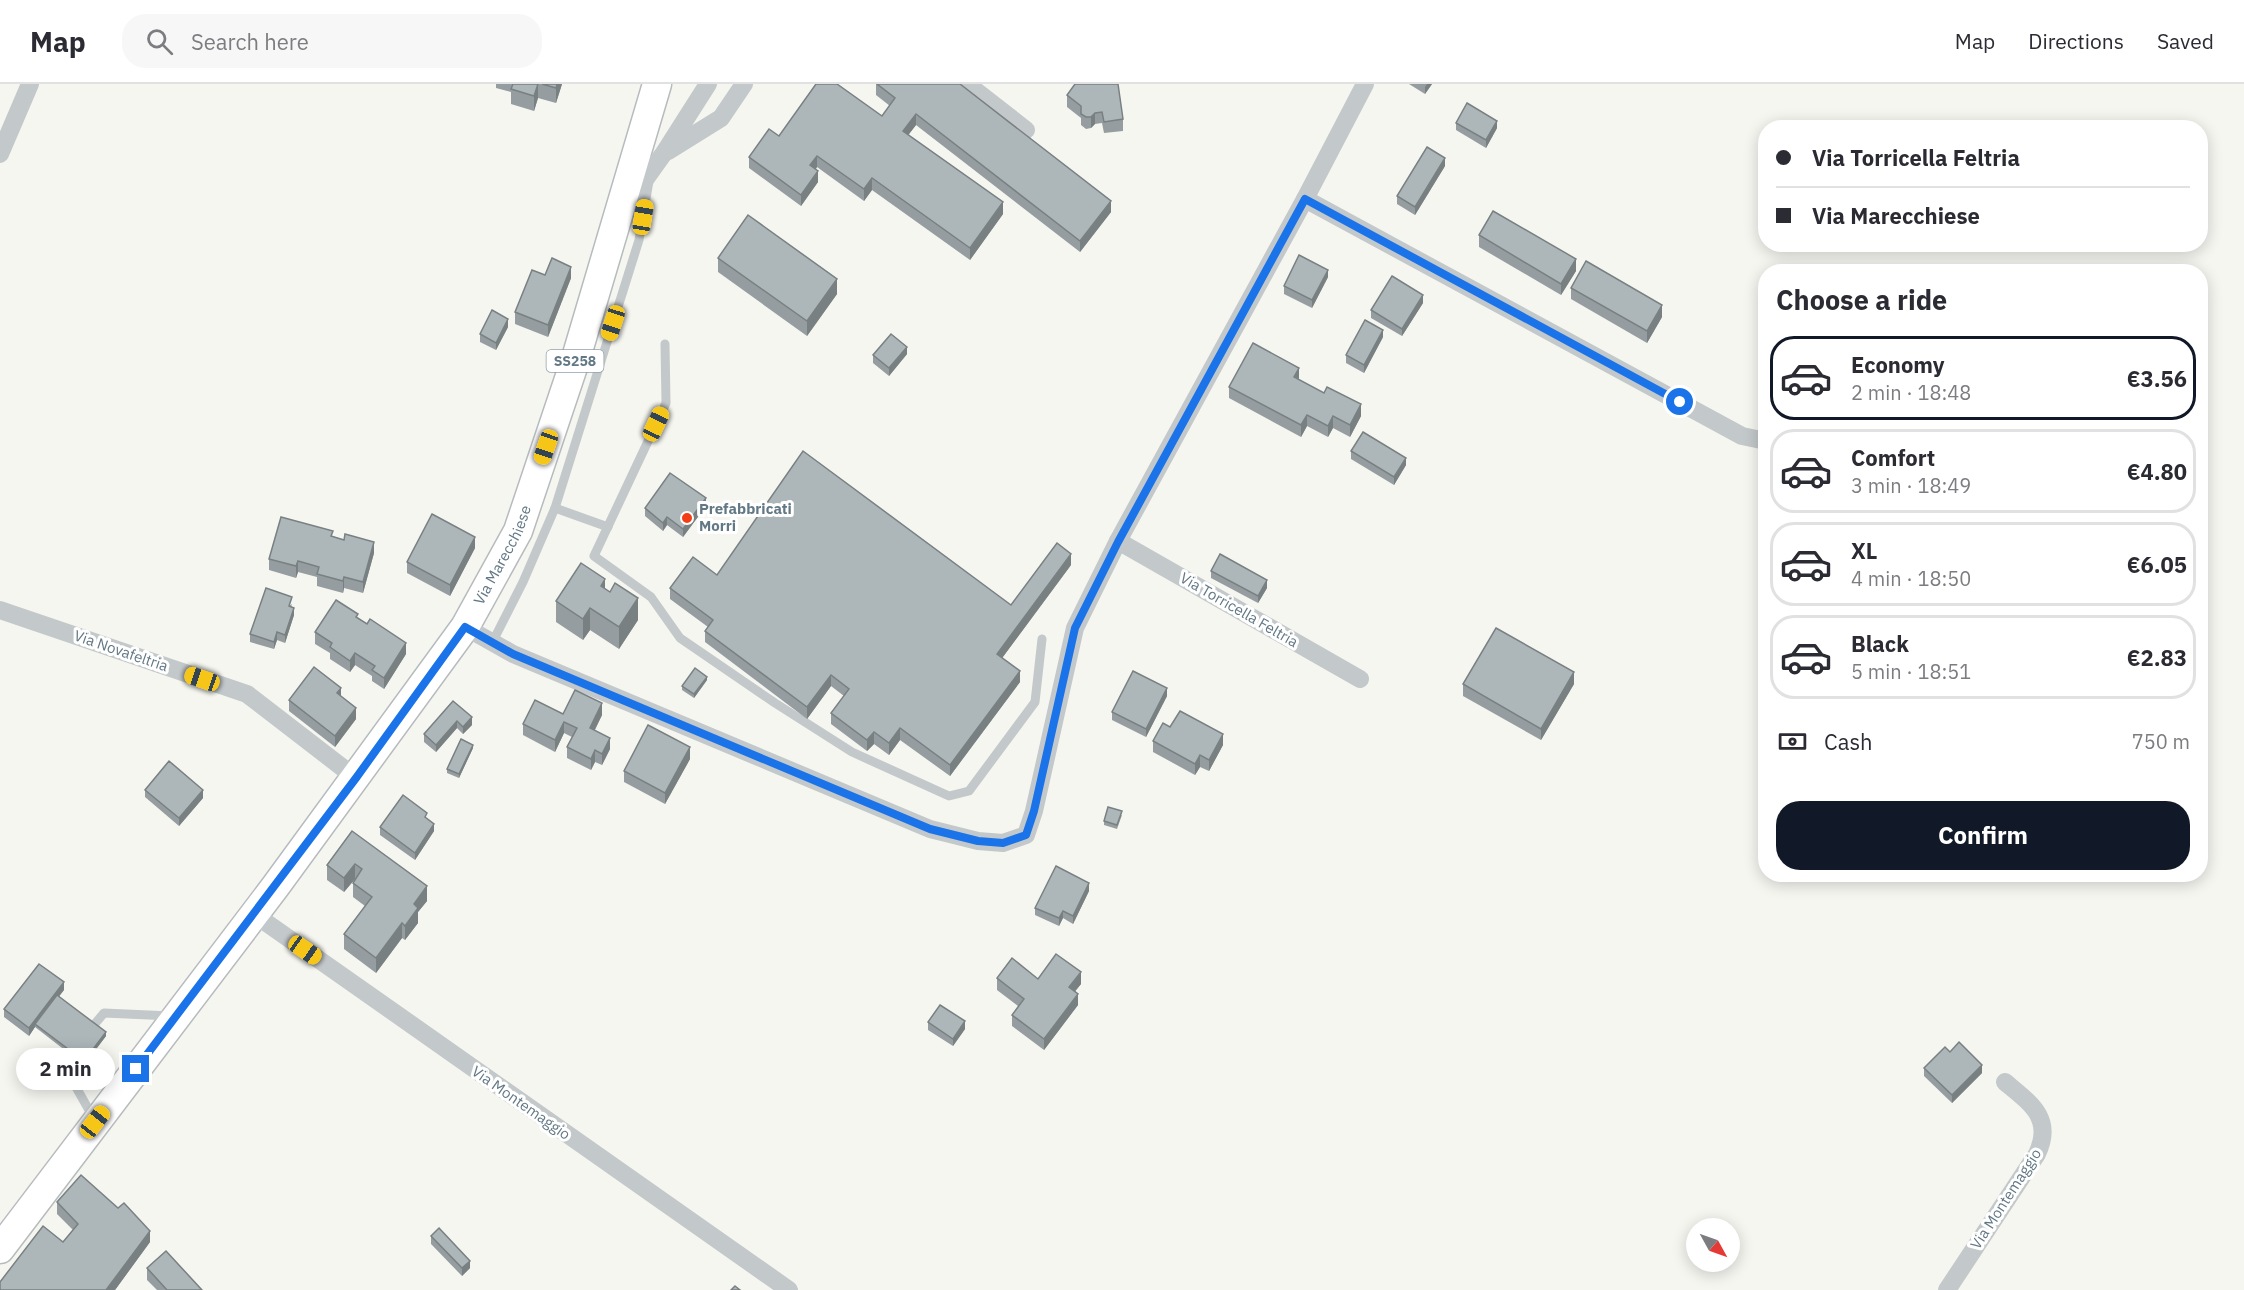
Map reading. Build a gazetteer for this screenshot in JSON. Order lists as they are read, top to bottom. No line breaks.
{"streets":{"main road":["SS258","Via Marecchiese"],"street":["Via Torricella Feltria","Via Novafeltria","Via Montemaggio"]},"crossings":[["Via Marecchiese","Via Novafeltria"],["Via Marecchiese","Via Montemaggio"]],"places":["Prefabbricati Morri"],"north":"bottom right","page":{"header":"Map","search":"Search here","nav":["Map","Directions","Saved"],"banner":["Via Torricella Feltria","Via Marecchiese"],"heading":"Choose a ride","list":[{"name":"Economy","note":"2 min · 18:48","value":"€3.56"},{"name":"Comfort","note":"3 min · 18:49","value":"€4.80"},{"name":"XL","note":"4 min · 18:50","value":"€6.05"},{"name":"Black","note":"5 min · 18:51","value":"€2.83"}],"pay":["Cash","750 m"],"buttons":"Confirm","bubble":"2 min"}}
